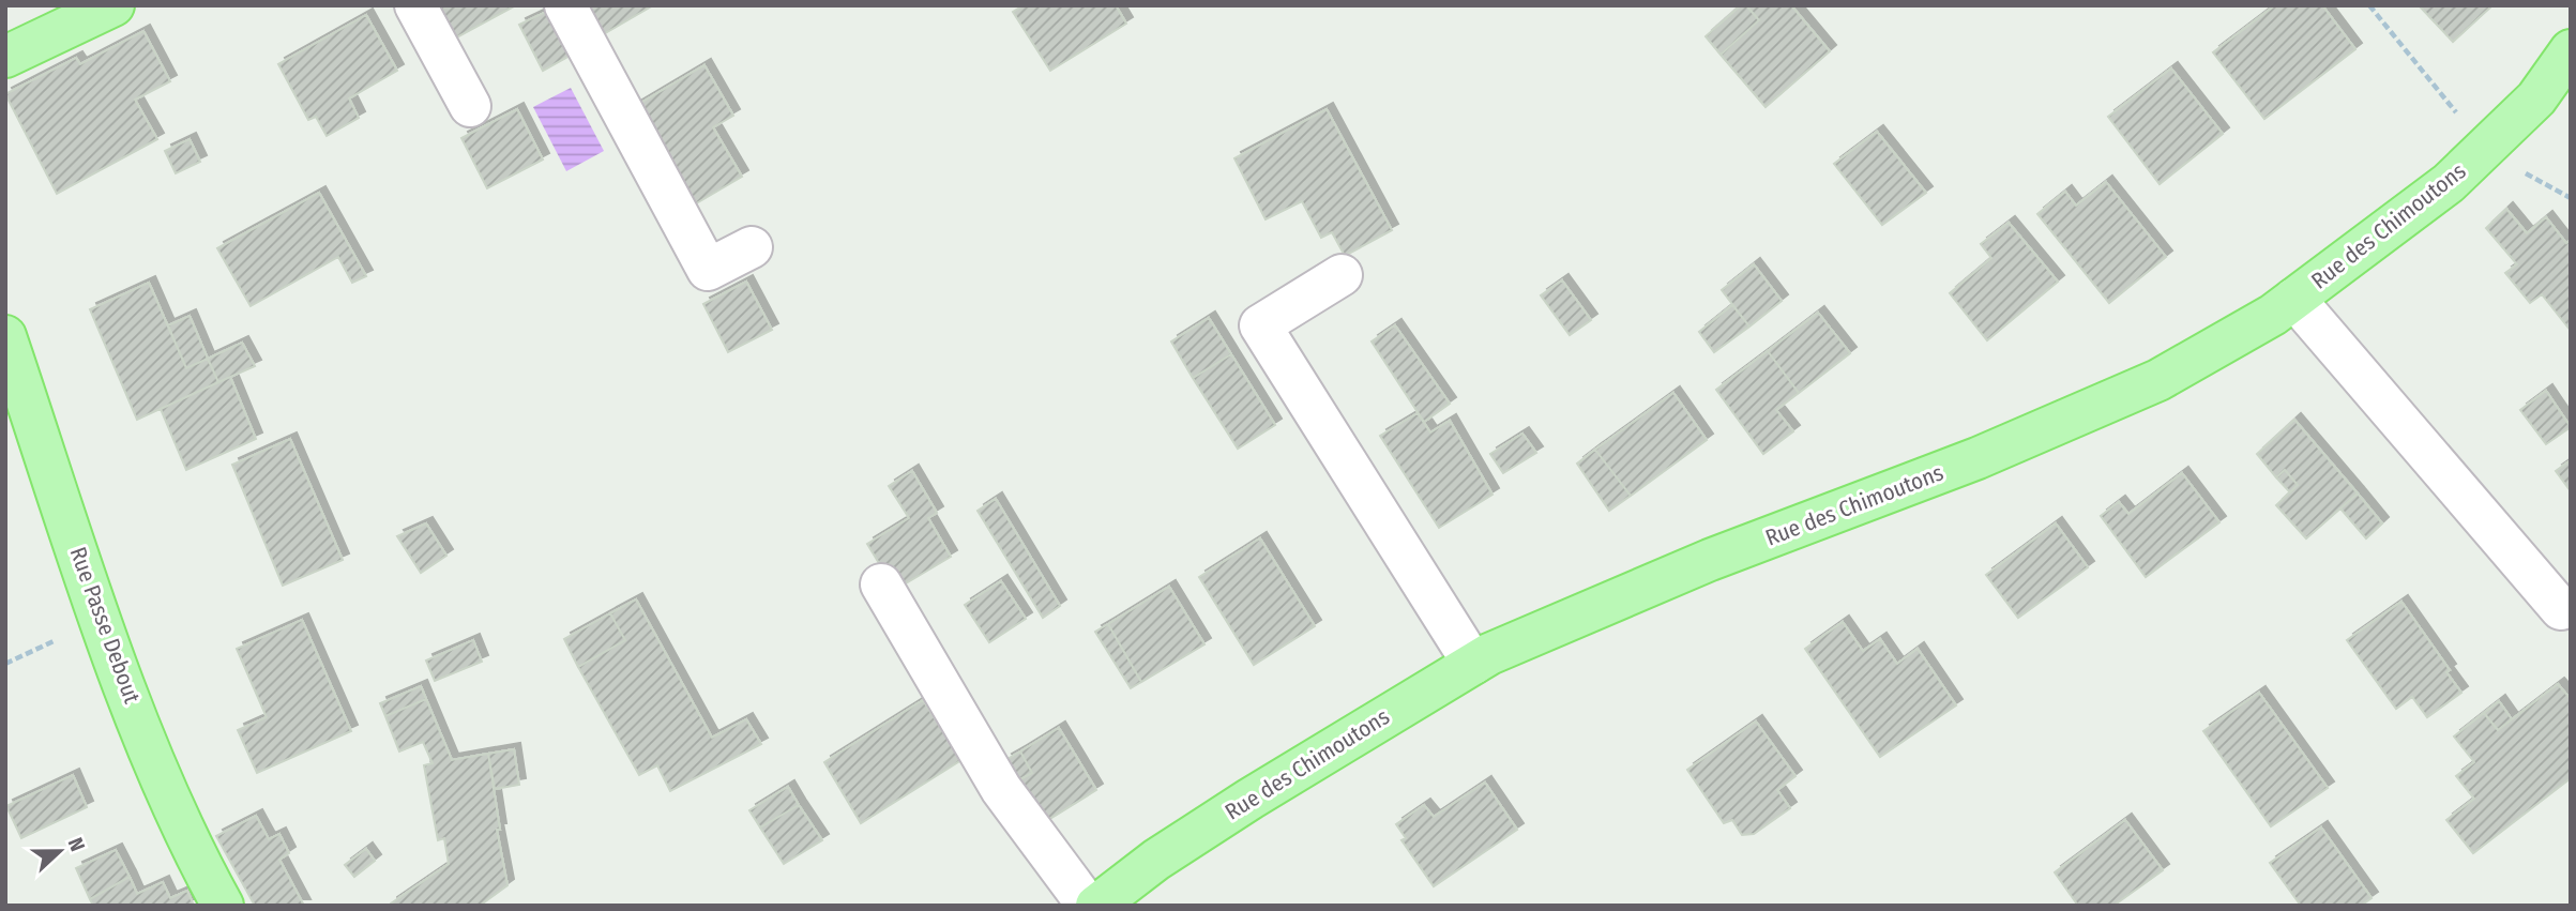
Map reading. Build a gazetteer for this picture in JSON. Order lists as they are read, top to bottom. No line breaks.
{"streets":{"main road":["Rue des Chimoutons","Rue Passe Debout"]},"north":"right"}
